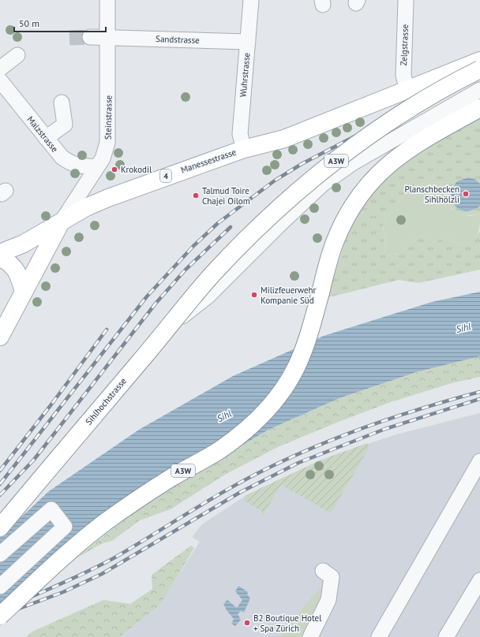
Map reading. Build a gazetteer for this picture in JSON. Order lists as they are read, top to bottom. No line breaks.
{"streets":{"main road":["Manessestrasse","A3W","4","Sihlhochstrasse"],"street":["Sandstrasse","Zelgstrasse","Wuhrstrasse","Steinstrasse","Malzstrasse"]},"crossings":[["Sandstrasse","Wuhrstrasse"],["Sandstrasse","Steinstrasse"],["Zelgstrasse","Manessestrasse"],["Wuhrstrasse","Manessestrasse"],["Steinstrasse","Malzstrasse"],["Steinstrasse","Manessestrasse"]],"water":["Sihl"],"places":["Krokodil","Planschbecken Sihlhölzli","Talmud Toire Chajei Oilom","Milizfeuerwehr Kompanie Süd","B2 Boutique Hotel + Spa Zürich"],"scale_bar":"50 m"}
